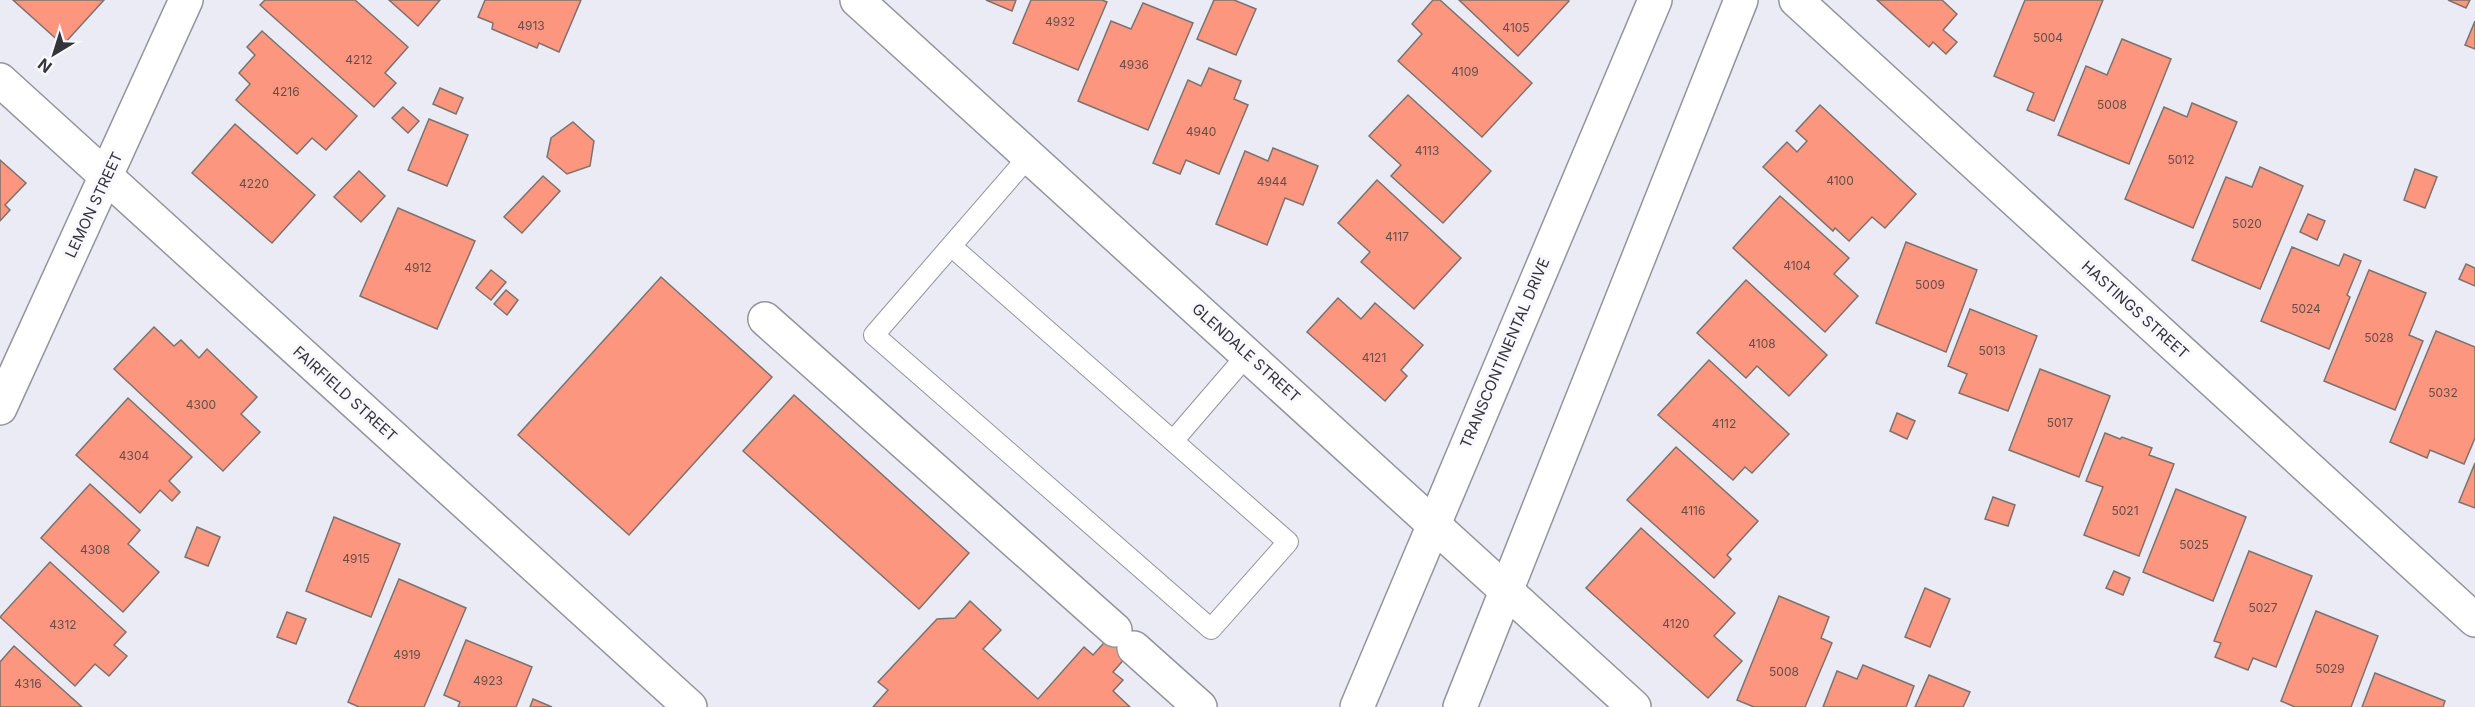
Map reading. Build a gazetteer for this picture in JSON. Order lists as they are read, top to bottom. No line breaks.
{"streets":{"street":["LEMON STREET","HASTINGS STREET","GLENDALE STREET","TRANSCONTINENTAL DRIVE","FAIRFIELD STREET"]},"crossings":[["LEMON STREET","FAIRFIELD STREET"],["GLENDALE STREET","TRANSCONTINENTAL DRIVE"]],"house_numbers":["4932","4913","4105","5004","4212","4936","4109","4216","5008","4940","4113","5012","4100","4944","4220","5020","4117","4104","4912","5009","5024","5028","4108","5013","4121","5032","4300","5017","4112","4304","4116","5021","5025","4308","4915","5027","4120","4312","4919","5029","5008","4923","4316"],"north":"bottom left"}
